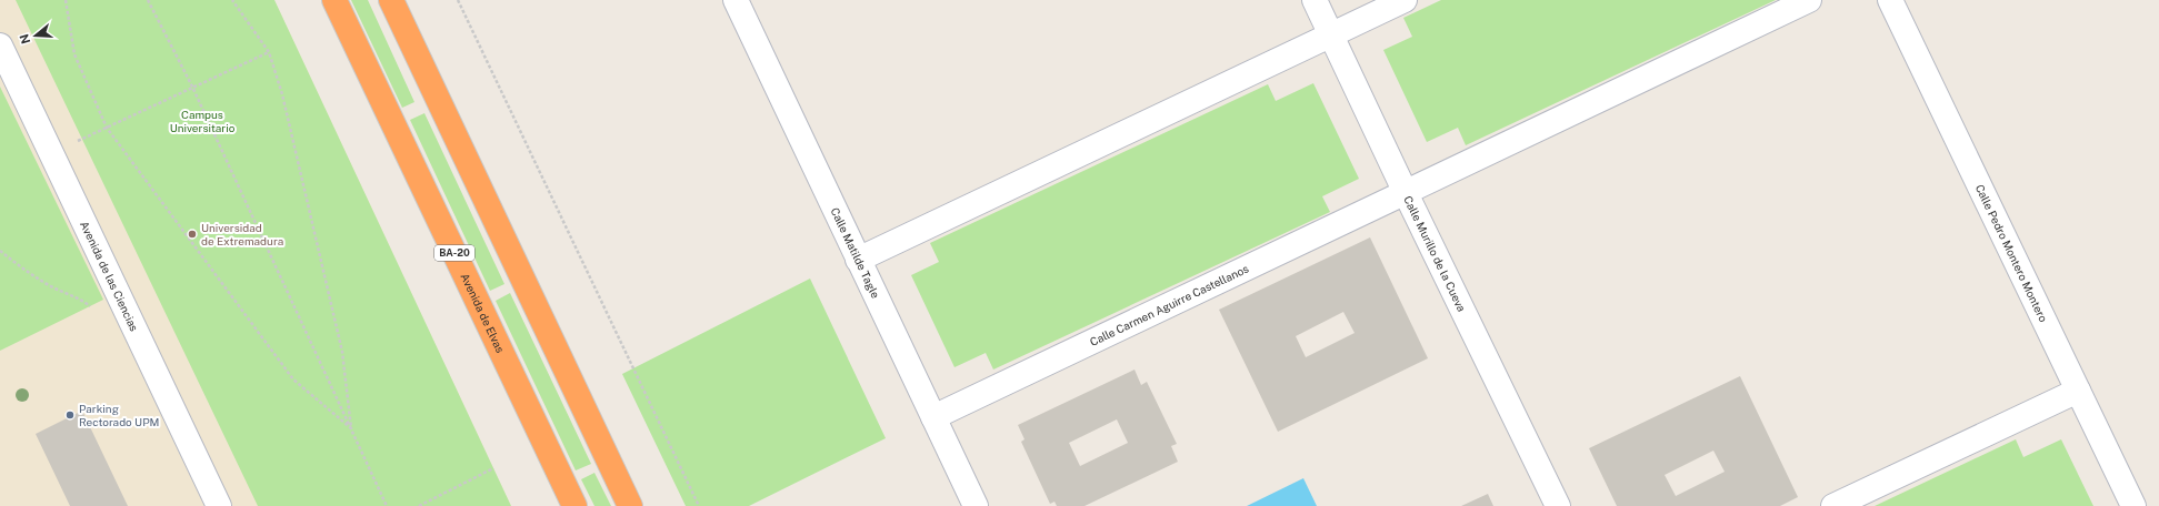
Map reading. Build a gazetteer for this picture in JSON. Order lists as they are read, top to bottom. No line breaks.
{"streets":{"highway":["BA-20","Avenida de Elvas"],"street":["Calle Matilde Tagle","Calle Pedro Montero Montero","Calle Murillo de la Cueva","Avenida de las Ciencias","Calle Carmen Aguirre Castellanos"]},"crossings":[["Calle Matilde Tagle","Calle Carmen Aguirre Castellanos"],["Calle Murillo de la Cueva","Calle Carmen Aguirre Castellanos"]],"parks":["Campus Universitario"],"places":["Universidad de Extremadura","Parking Rectorado UPM"],"north":"left"}
